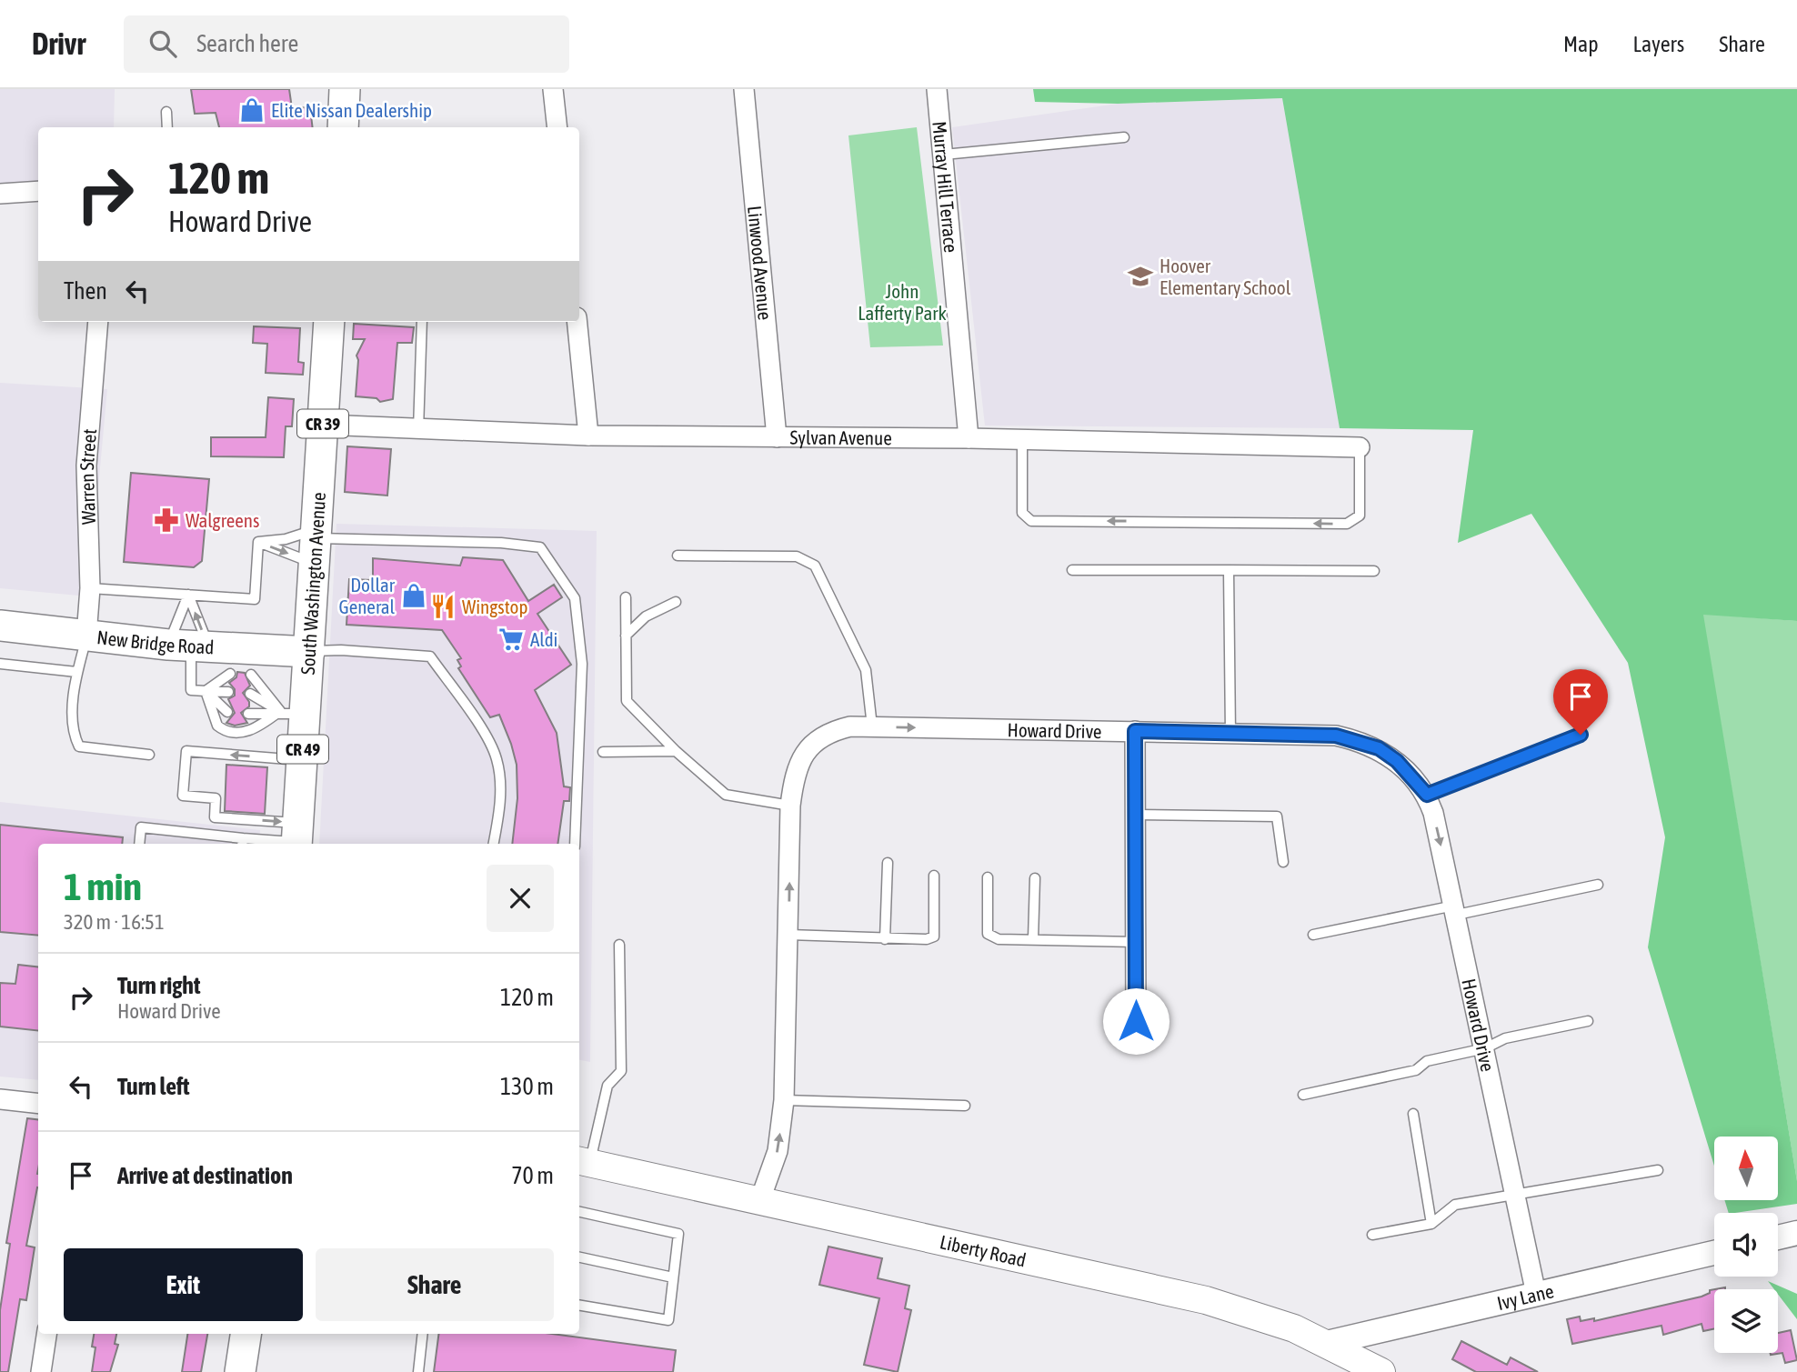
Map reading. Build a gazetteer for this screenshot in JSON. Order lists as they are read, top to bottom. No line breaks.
{"streets":{"main road":["CR 39","South Washington Avenue","New Bridge Road","CR 49","Liberty Road"],"street":["Murray Hill Terrace","Linwood Avenue","Sylvan Avenue","Warren Street","Howard Drive","Ivy Lane"]},"crossings":[["Murray Hill Terrace","Sylvan Avenue"],["Linwood Avenue","Sylvan Avenue"],["Sylvan Avenue","South Washington Avenue"],["Warren Street","New Bridge Road"],["South Washington Avenue","New Bridge Road"],["Howard Drive","Liberty Road"],["Howard Drive","Ivy Lane"],["Liberty Road","Ivy Lane"]],"parks":["John Lafferty Park"],"places":{"shop":["Elite Nissan Dealership","Dollar General"],"school or university":["Hoover Elementary School"],"pharmacy":["Walgreens"],"restaurant":["Wingstop"],"supermarket":["Aldi"]},"north":"top","page":{"header":"Drivr","search":"Search here","nav":["Map","Layers","Share"],"turn":["120 m","Howard Drive"],"then":"Then","heading":["1 min","320 m · 16:51"],"list":[{"name":"Turn right","note":"Howard Drive","value":"120 m"},{"name":"Turn left","value":"130 m"},{"name":"Arrive at destination","value":"70 m"}],"buttons":["Exit","Share"]}}
